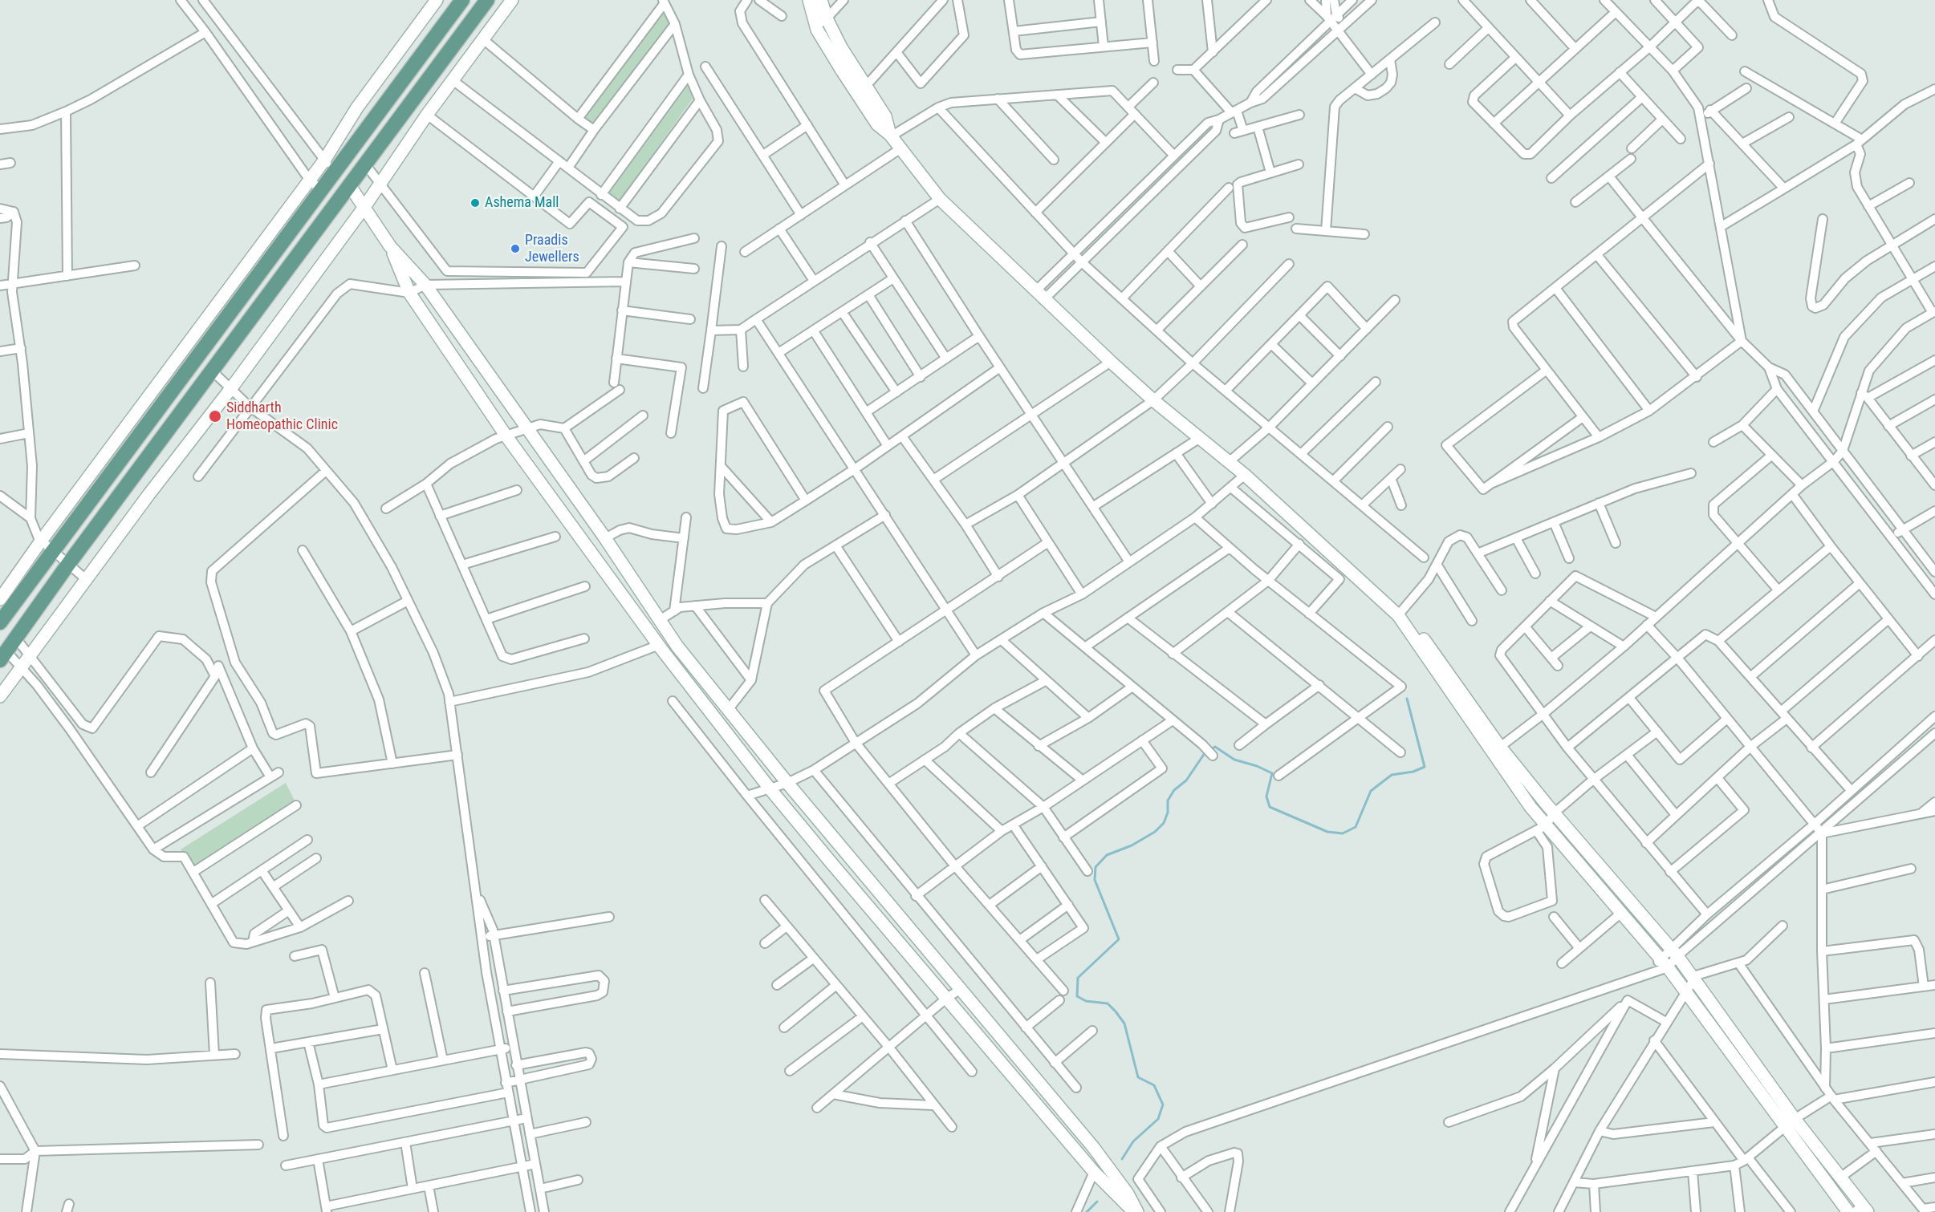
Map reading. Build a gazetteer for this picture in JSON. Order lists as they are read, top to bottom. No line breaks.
{"places":["Ashema Mall","Praadis Jewellers","Siddharth Homeopathic Clinic"]}
